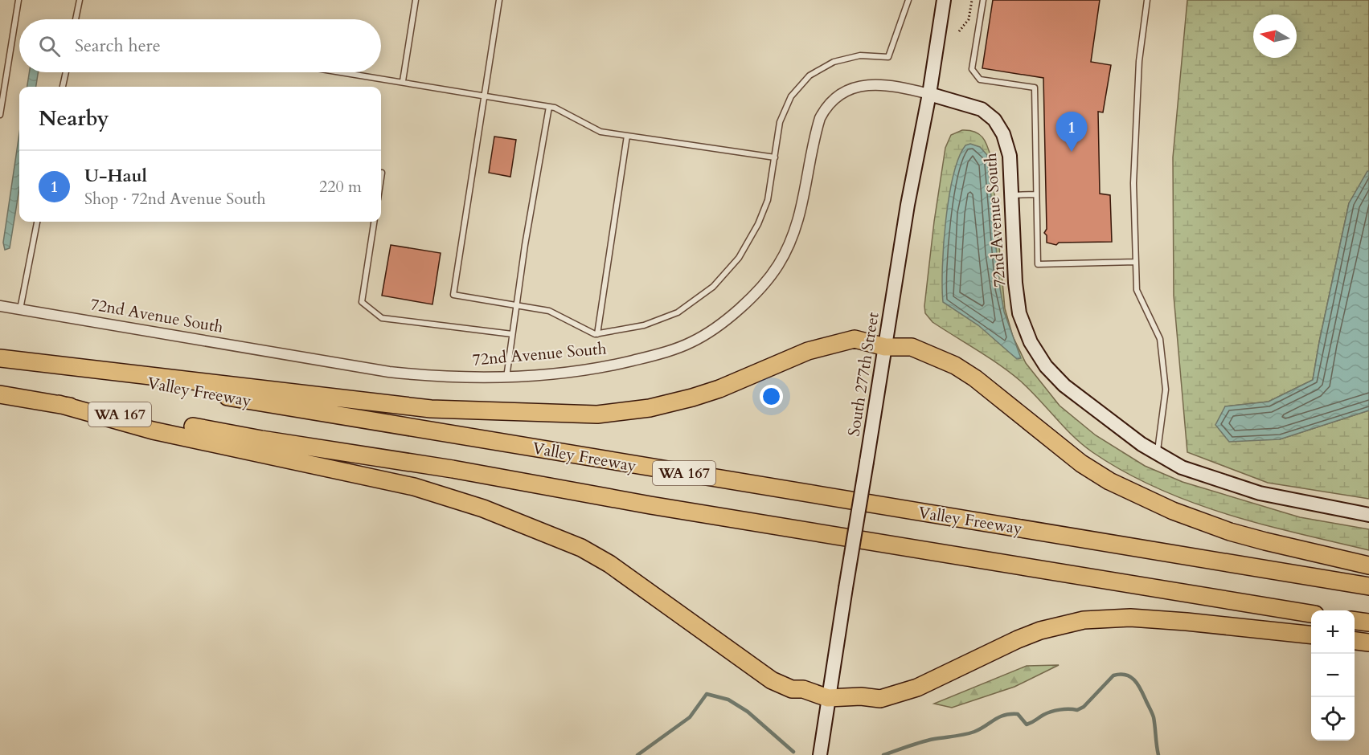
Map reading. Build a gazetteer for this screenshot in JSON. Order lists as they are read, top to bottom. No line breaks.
{"streets":{"highway":["Valley Freeway","WA 167"],"main road":["72nd Avenue South","South 277th Street"]},"crossings":[["72nd Avenue South","South 277th Street"]],"north":"left","page":{"search":"Search here","heading":"Nearby","pins":"1","list":[{"mark":"1","name":"U-Haul","note":"Shop · 72nd Avenue South","value":"220 m"}],"map_buttons":["+","−"]}}
